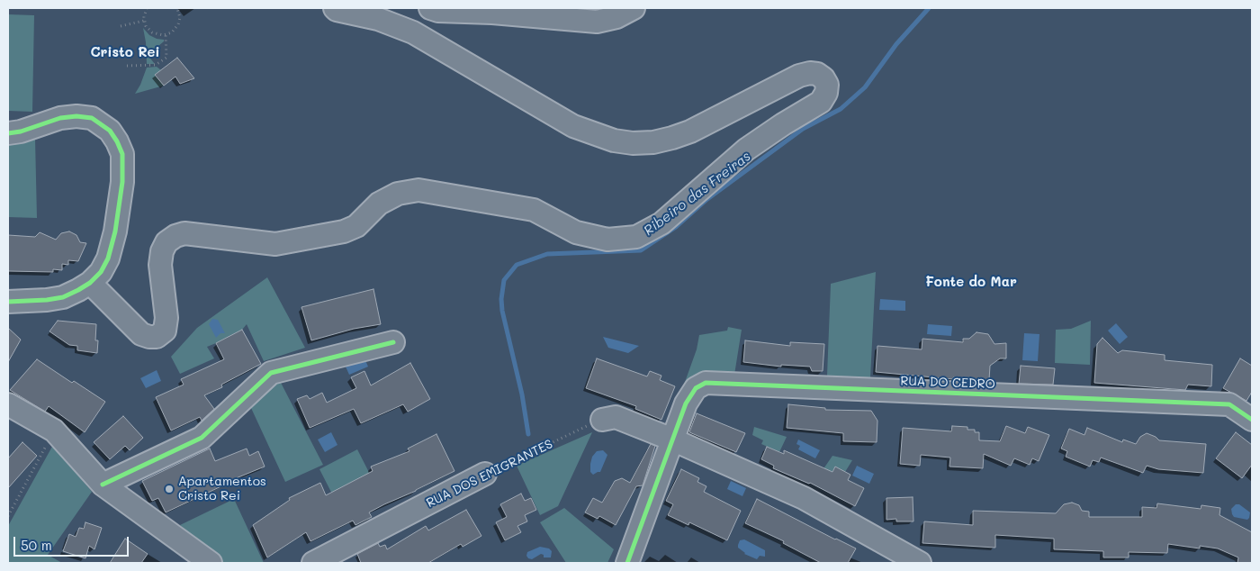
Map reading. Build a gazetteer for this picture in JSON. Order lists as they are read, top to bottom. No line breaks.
{"streets":{"street":["RUA DO CEDRO","RUA DOS EMIGRANTES"]},"districts":["Cristo Rei","Fonte do Mar"],"water":["Ribeiro das Freiras"],"places":["Apartamentos Cristo Rei"],"scale_bar":"50 m"}
